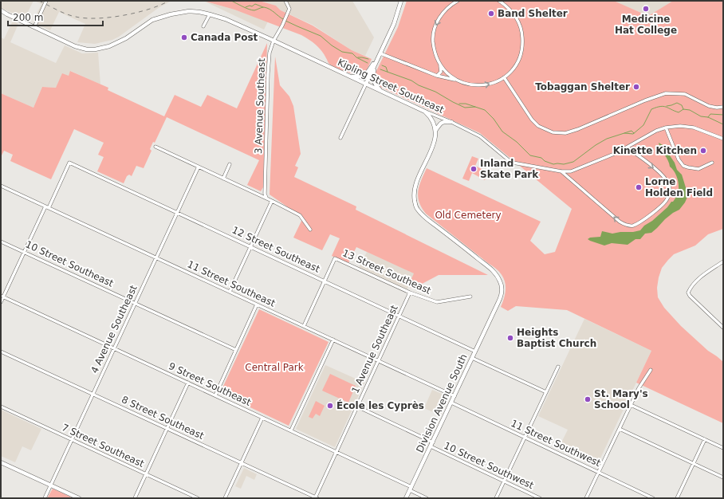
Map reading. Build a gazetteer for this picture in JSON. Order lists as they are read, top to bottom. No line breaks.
{"streets":{"street":["Kipling Street Southeast","3 Avenue Southeast","12 Street Southeast","10 Street Southeast","13 Street Southeast","11 Street Southeast","4 Avenue Southeast","1 Avenue Southeast","9 Street Southeast","Division Avenue South","8 Street Southeast","11 Street Southwest","7 Street Southeast","10 Street Southwest"]},"crossings":[["Kipling Street Southeast","3 Avenue Southeast"],["12 Street Southeast","13 Street Southeast"],["12 Street Southeast","11 Street Southeast"],["12 Street Southeast","4 Avenue Southeast"],["12 Street Southeast","1 Avenue Southeast"],["12 Street Southeast","Division Avenue South"],["10 Street Southeast","4 Avenue Southeast"],["13 Street Southeast","1 Avenue Southeast"],["11 Street Southeast","4 Avenue Southeast"],["11 Street Southeast","1 Avenue Southeast"],["11 Street Southeast","Division Avenue South"],["4 Avenue Southeast","9 Street Southeast"],["4 Avenue Southeast","8 Street Southeast"],["4 Avenue Southeast","7 Street Southeast"],["1 Avenue Southeast","9 Street Southeast"],["1 Avenue Southeast","8 Street Southeast"],["9 Street Southeast","Division Avenue South"],["Division Avenue South","11 Street Southwest"],["Division Avenue South","10 Street Southwest"]],"parks":["Old Cemetery","Central Park"],"places":["Medicine Hat College","Band Shelter","Canada Post","Tobaggan Shelter","Kinette Kitchen","Inland Skate Park","Lorne Holden Field","Heights Baptist Church","St. Mary's School","École les Cyprès"],"scale_bar":"200 m"}
